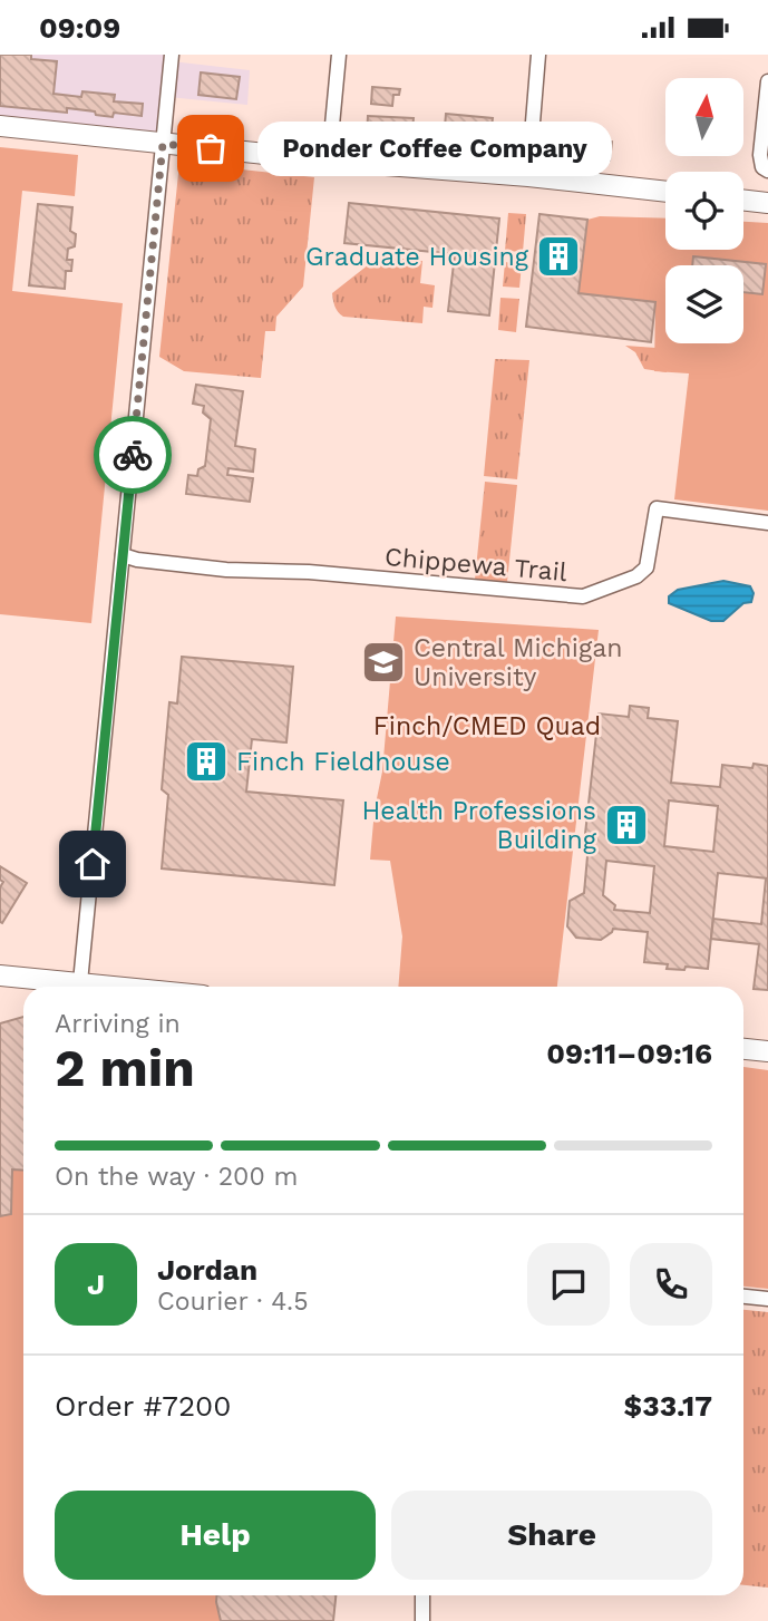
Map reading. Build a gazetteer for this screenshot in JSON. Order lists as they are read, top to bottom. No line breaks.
{"streets":{"street":["Chippewa Trail"]},"parks":["Finch/CMED Quad"],"places":{"other":["Ponder Coffee Company"],"building":["Graduate Housing","Finch Fieldhouse","Health Professions Building"],"school or university":["Central Michigan University"]},"north":"top","page":{"status":"09:09","bubble":"Ponder Coffee Company","heading":["2 min","Arriving in","09:11–09:16"],"panel":["Jordan","Courier · 4.5","Order #7200","$33.17"],"bar":"On the way · 200 m","round":"J","buttons":["Help","Share"]}}
